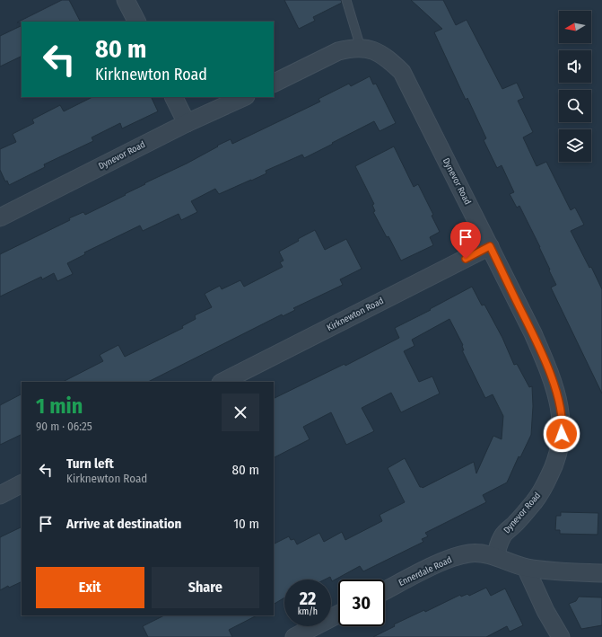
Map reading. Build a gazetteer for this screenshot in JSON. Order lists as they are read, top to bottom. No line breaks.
{"streets":{"street":["Dynevor Road","Kirknewton Road","Ennerdale Road"]},"crossings":[["Dynevor Road","Kirknewton Road"],["Dynevor Road","Ennerdale Road"]],"north":"left","page":{"turn":["80 m","Kirknewton Road"],"heading":["1 min","90 m · 06:25"],"list":[{"name":"Turn left","note":"Kirknewton Road","value":"80 m"},{"name":"Arrive at destination","value":"10 m"}],"buttons":["Exit","Share"],"speed":"22 km/h","limit":"30"}}
